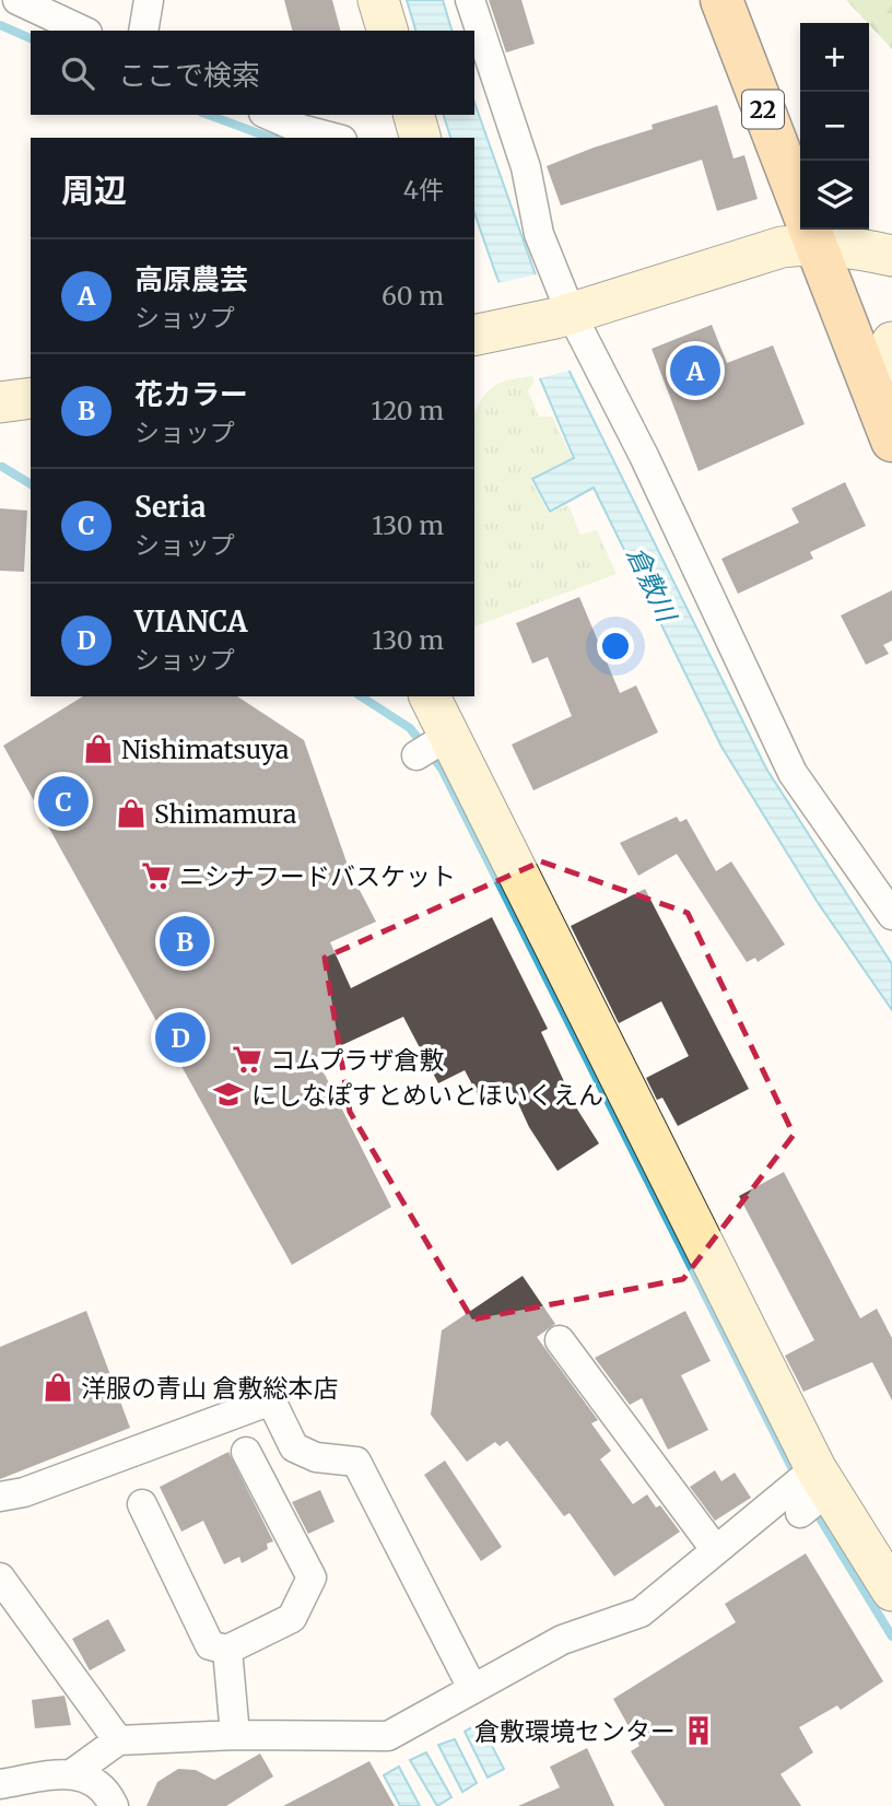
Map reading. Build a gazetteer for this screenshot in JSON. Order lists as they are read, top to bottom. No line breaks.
{"streets":{"main road":["22"]},"water":["倉敷川"],"places":{"shop":["Nishimatsuya","Shimamura","洋服の青山 倉敷総本店"],"supermarket":["ニシナフードバスケット","コムプラザ倉敷"],"school or university":["にしなぽすとめいとほいくえん"],"building":["倉敷環境センター"]},"page":{"map_buttons":["+","−"],"search":"ここで検索","heading":["周辺","4件"],"list":[{"mark":"A","name":"高原農芸","note":"ショップ","value":"60 m"},{"mark":"B","name":"花カラー","note":"ショップ","value":"120 m"},{"mark":"C","name":"Seria","note":"ショップ","value":"130 m"},{"mark":"D","name":"VIANCA","note":"ショップ","value":"130 m"}],"pins":["A","C","B","D"]}}
